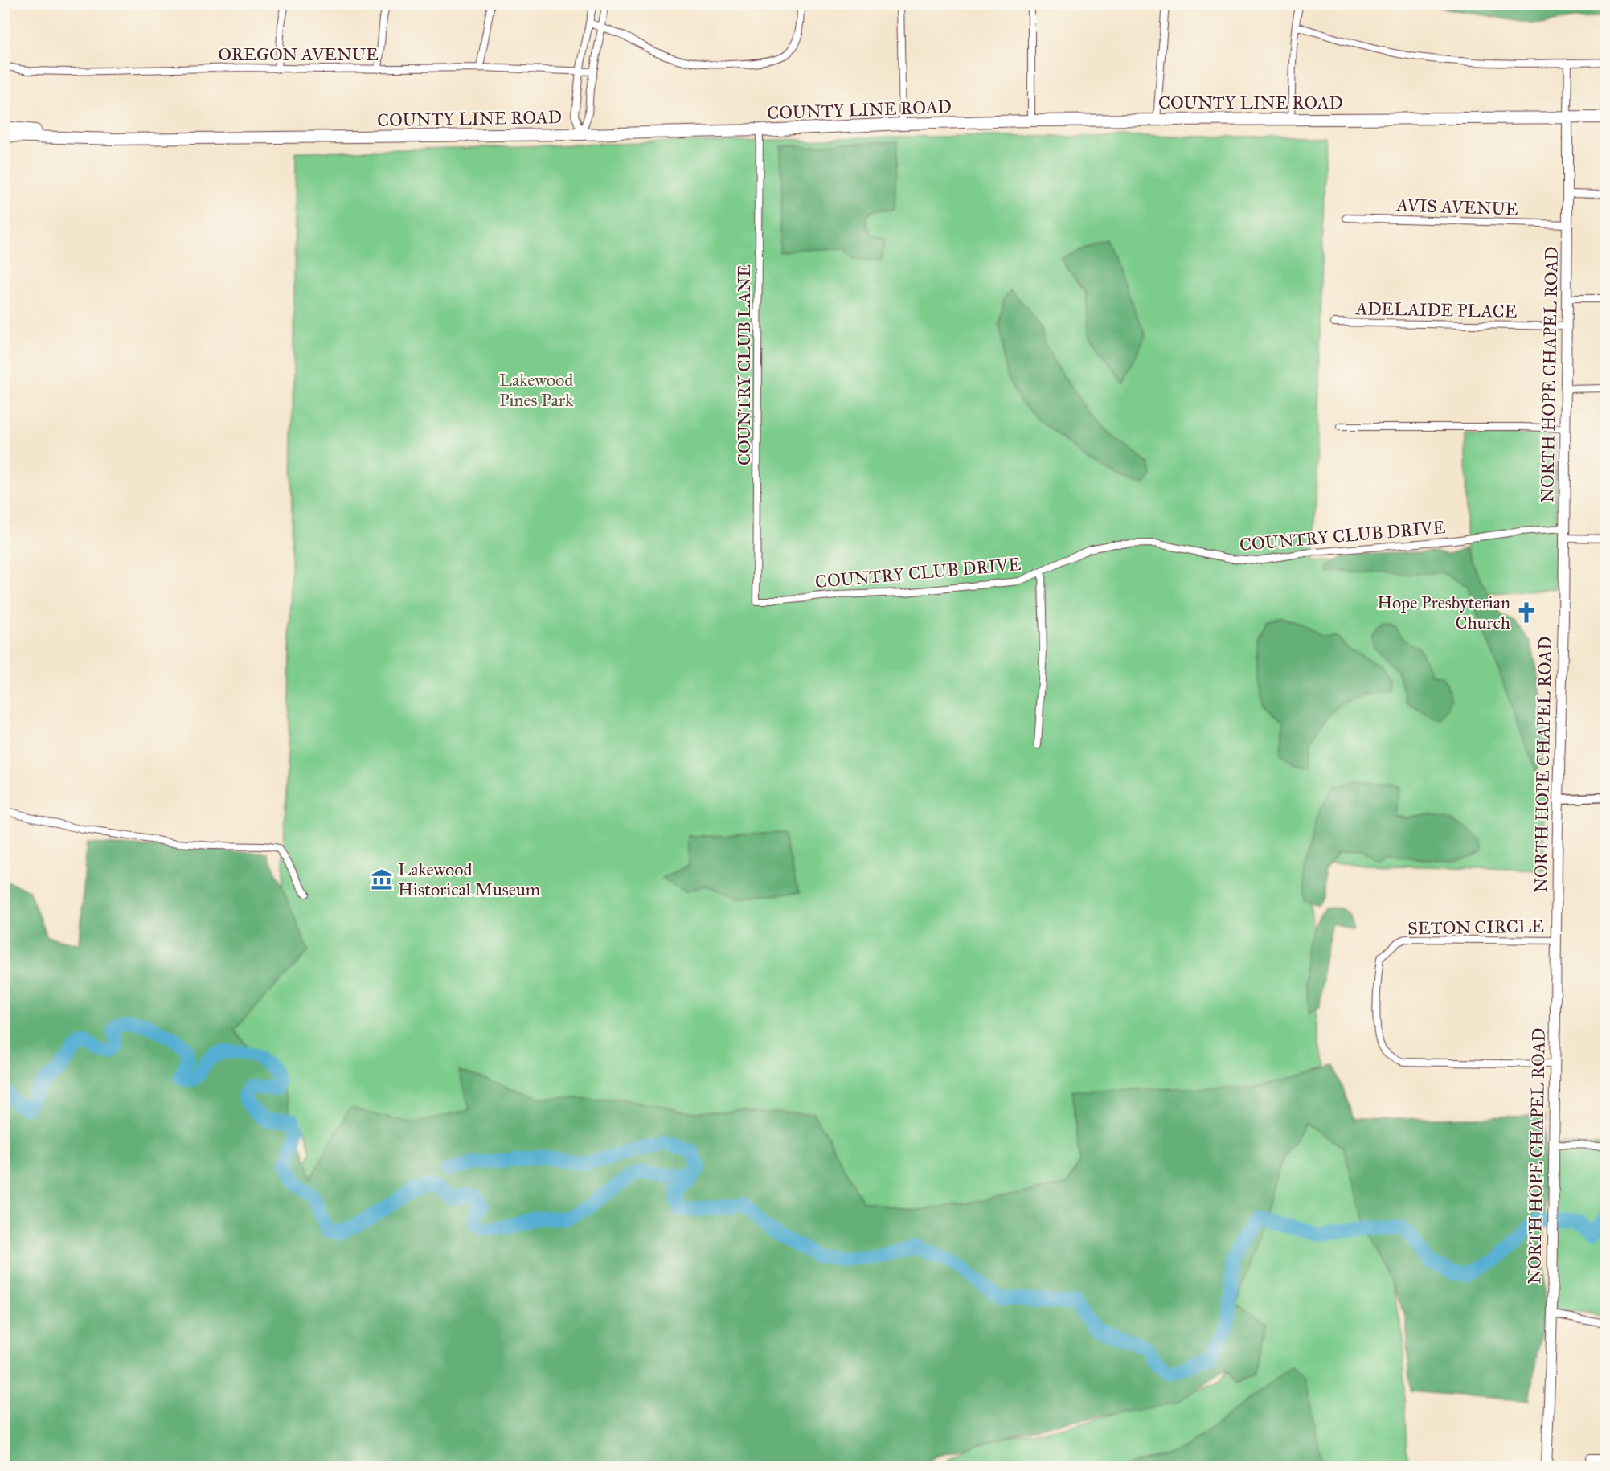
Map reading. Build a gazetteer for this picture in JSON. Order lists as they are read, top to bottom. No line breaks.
{"streets":{"main road":["COUNTY LINE ROAD","NORTH HOPE CHAPEL ROAD"],"street":["OREGON AVENUE","AVIS AVENUE","ADELAIDE PLACE","COUNTRY CLUB LANE","COUNTRY CLUB DRIVE","SETON CIRCLE"]},"crossings":[["COUNTY LINE ROAD","COUNTRY CLUB LANE"],["COUNTY LINE ROAD","NORTH HOPE CHAPEL ROAD"],["AVIS AVENUE","NORTH HOPE CHAPEL ROAD"],["ADELAIDE PLACE","NORTH HOPE CHAPEL ROAD"],["COUNTRY CLUB LANE","COUNTRY CLUB DRIVE"],["NORTH HOPE CHAPEL ROAD","COUNTRY CLUB DRIVE"],["NORTH HOPE CHAPEL ROAD","SETON CIRCLE"]],"parks":["Lakewood Pines Park"],"places":{"church":["Hope Presbyterian Church"],"museum":["Lakewood Historical Museum"]}}
